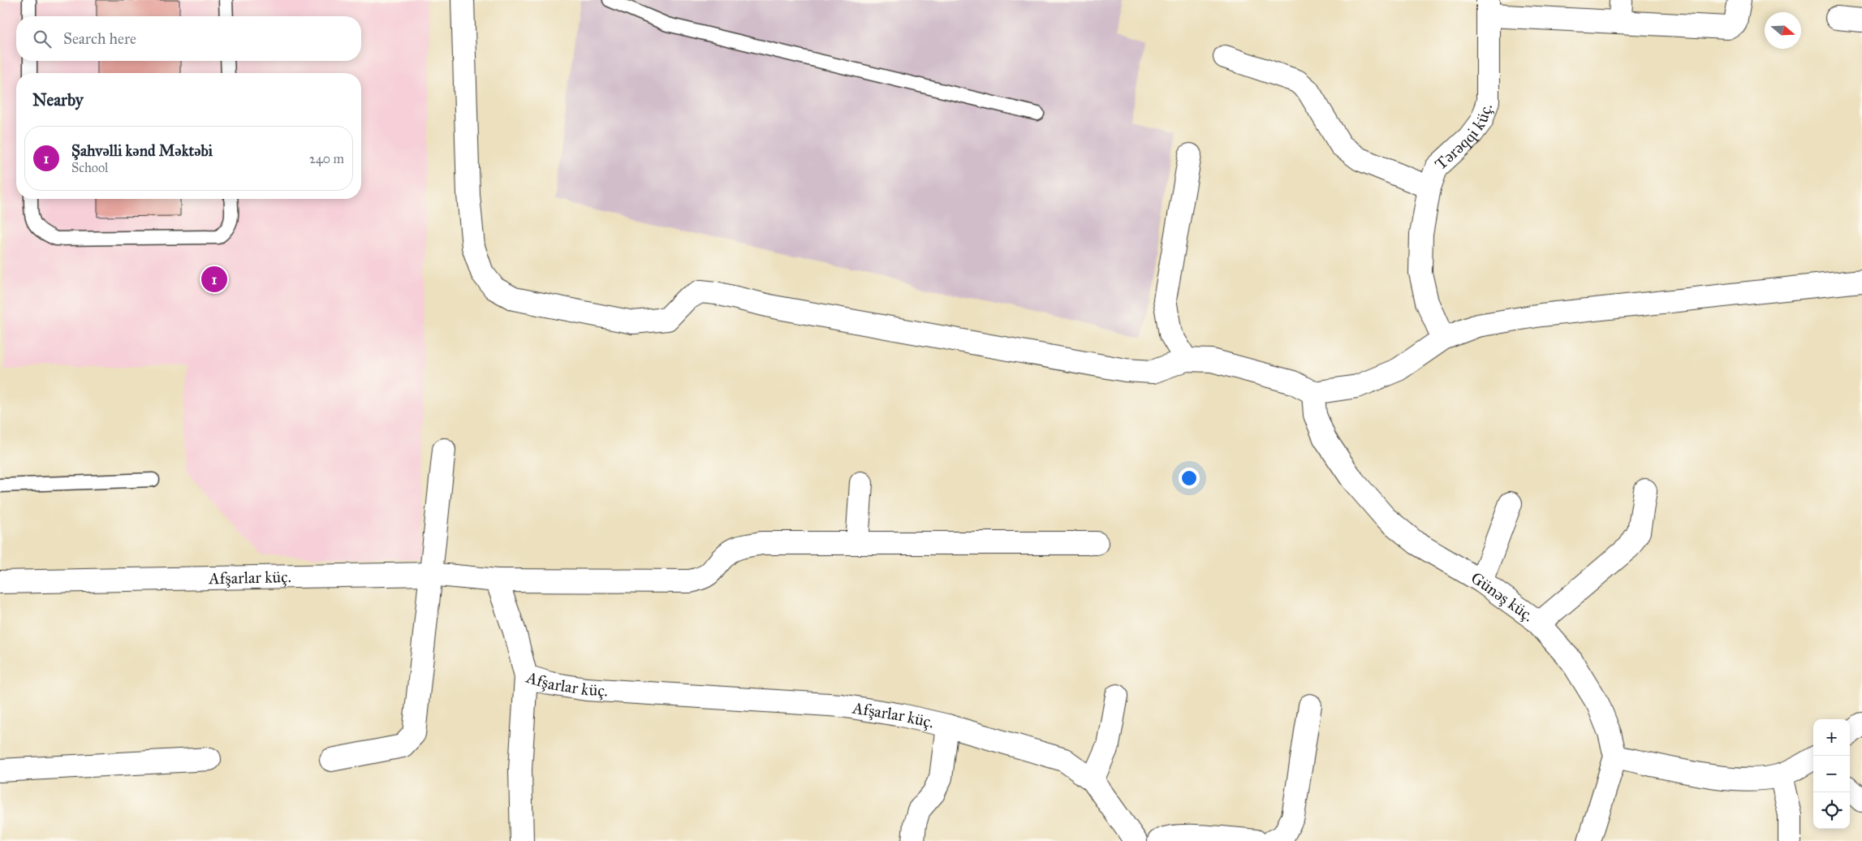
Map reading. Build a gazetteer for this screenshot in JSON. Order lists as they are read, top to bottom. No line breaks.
{"streets":{"street":["Tərəqqi küç.","Afşarlar küç.","Günəş küç."]},"north":"right","page":{"search":"Search here","heading":"Nearby","list":[{"mark":"1","name":"Şahvəlli kənd Məktəbi","note":"School","value":"240 m"}],"pins":"1","map_buttons":["+","−"]}}
